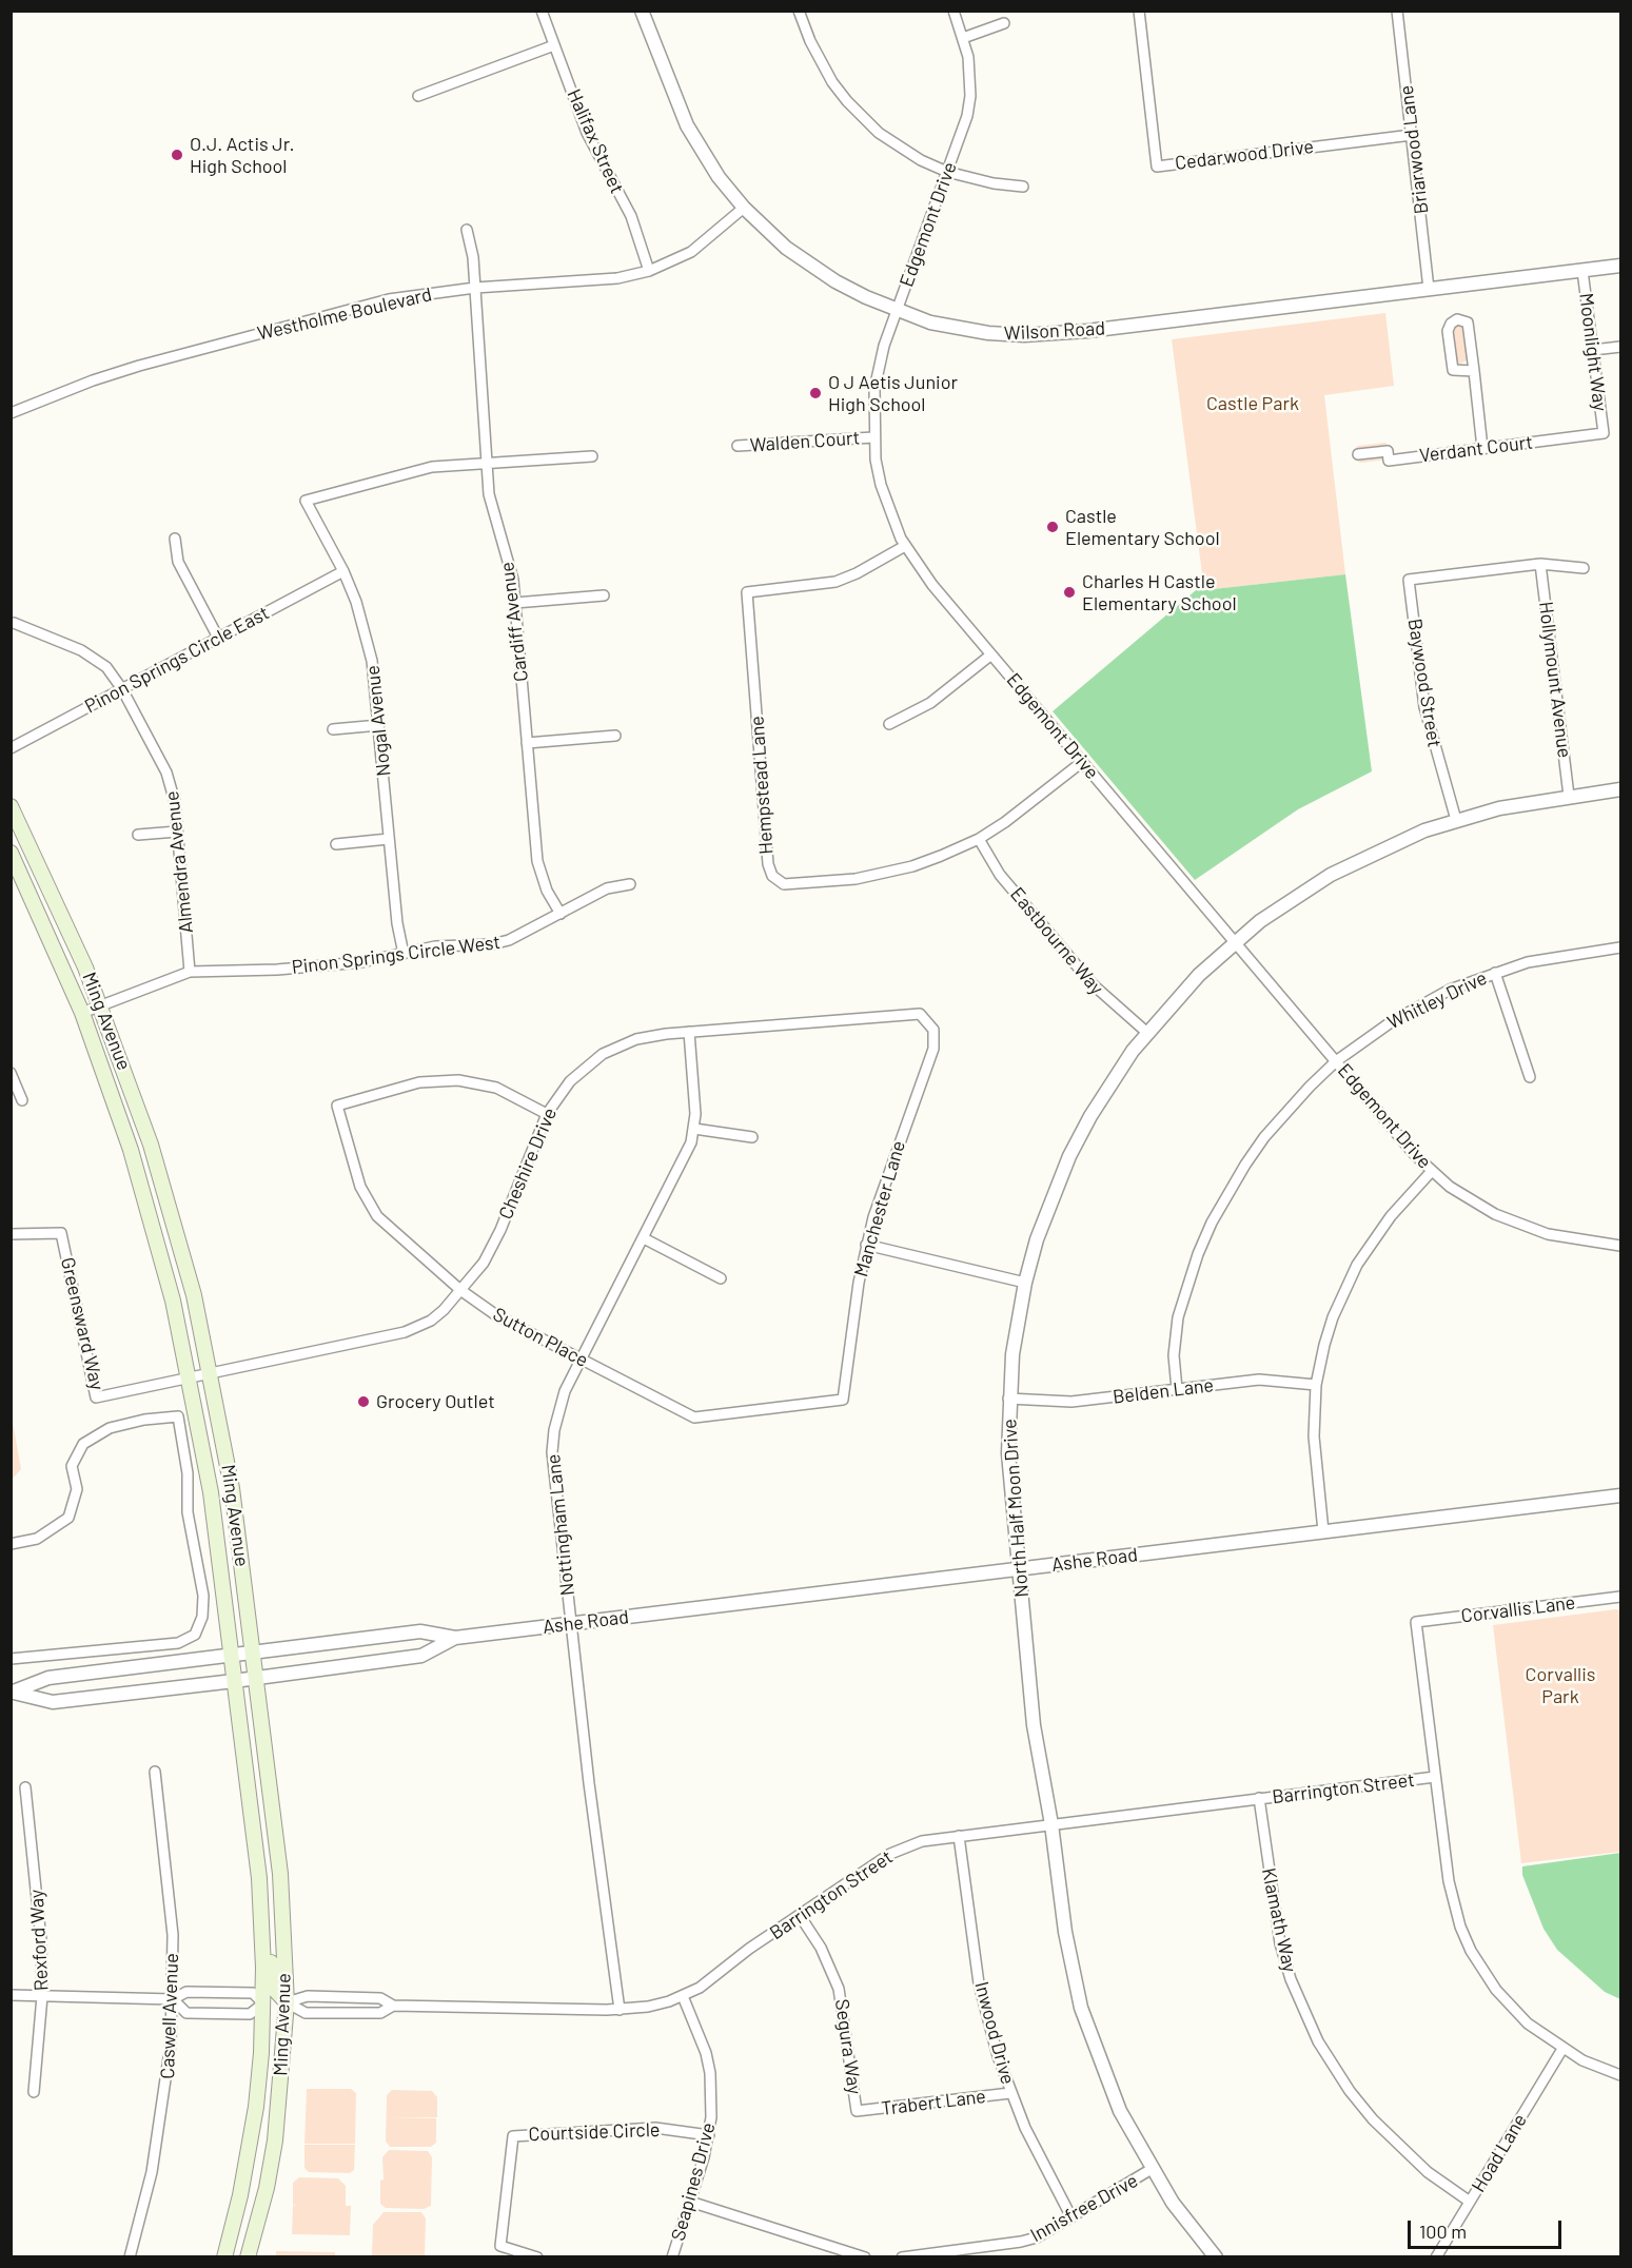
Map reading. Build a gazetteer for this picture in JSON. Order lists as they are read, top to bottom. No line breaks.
{"streets":{"main road":["Ming Avenue"],"street":["Halifax Street","Briarwood Lane","Cedarwood Drive","Edgemont Drive","Westholme Boulevard","Wilson Road","Moonlight Way","Walden Court","Verdant Court","Cardiff Avenue","Pinon Springs Circle East","Hollymount Avenue","Baywood Street","Nogal Avenue","Hempstead Lane","Almendra Avenue","Eastbourne Way","Pinon Springs Circle West","Whitley Drive","Cheshire Drive","Manchester Lane","Greensward Way","Sutton Place","Belden Lane","North Half Moon Drive","Nottingham Lane","Ashe Road","Corvallis Lane","Barrington Street","Klamath Way","Rexford Way","Caswell Avenue","Inwood Drive","Segura Way","Trabert Lane","Courtside Circle","Hoad Lane","Seapines Drive","Innisfree Drive"]},"crossings":[["Halifax Street","Westholme Boulevard"],["Briarwood Lane","Cedarwood Drive"],["Briarwood Lane","Wilson Road"],["Edgemont Drive","Wilson Road"],["Edgemont Drive","Walden Court"],["Edgemont Drive","Hempstead Lane"],["Edgemont Drive","Whitley Drive"],["Edgemont Drive","North Half Moon Drive"],["Westholme Boulevard","Wilson Road"],["Westholme Boulevard","Cardiff Avenue"],["Wilson Road","Moonlight Way"],["Moonlight Way","Verdant Court"],["Cardiff Avenue","Nogal Avenue"],["Cardiff Avenue","Pinon Springs Circle West"],["Pinon Springs Circle East","Nogal Avenue"],["Pinon Springs Circle East","Almendra Avenue"],["Hollymount Avenue","Baywood Street"],["Hollymount Avenue","North Half Moon Drive"],["Baywood Street","North Half Moon Drive"],["Nogal Avenue","Pinon Springs Circle West"],["Hempstead Lane","Eastbourne Way"],["Almendra Avenue","Pinon Springs Circle West"],["Eastbourne Way","North Half Moon Drive"],["Pinon Springs Circle West","Ming Avenue"],["Whitley Drive","Belden Lane"],["Ming Avenue","Cheshire Drive"],["Ming Avenue","Greensward Way"],["Ming Avenue","Ashe Road"],["Ming Avenue","Barrington Street"],["Cheshire Drive","Manchester Lane"],["Cheshire Drive","Greensward Way"],["Cheshire Drive","Sutton Place"],["Cheshire Drive","Nottingham Lane"],["Manchester Lane","Sutton Place"],["Sutton Place","Nottingham Lane"],["Belden Lane","North Half Moon Drive"],["North Half Moon Drive","Ashe Road"],["North Half Moon Drive","Barrington Street"],["North Half Moon Drive","Innisfree Drive"],["Nottingham Lane","Ashe Road"],["Nottingham Lane","Barrington Street"],["Corvallis Lane","Barrington Street"],["Barrington Street","Klamath Way"],["Barrington Street","Inwood Drive"],["Barrington Street","Segura Way"],["Barrington Street","Seapines Drive"],["Klamath Way","Hoad Lane"],["Inwood Drive","Trabert Lane"],["Inwood Drive","Innisfree Drive"],["Segura Way","Trabert Lane"],["Courtside Circle","Seapines Drive"]],"parks":["Castle Park","Corvallis Park"],"places":["O.J. Actis Jr. High School","O J Aetis Junior High School","Castle Elementary School","Charles H Castle Elementary School","Grocery Outlet"],"scale_bar":"100 m"}
